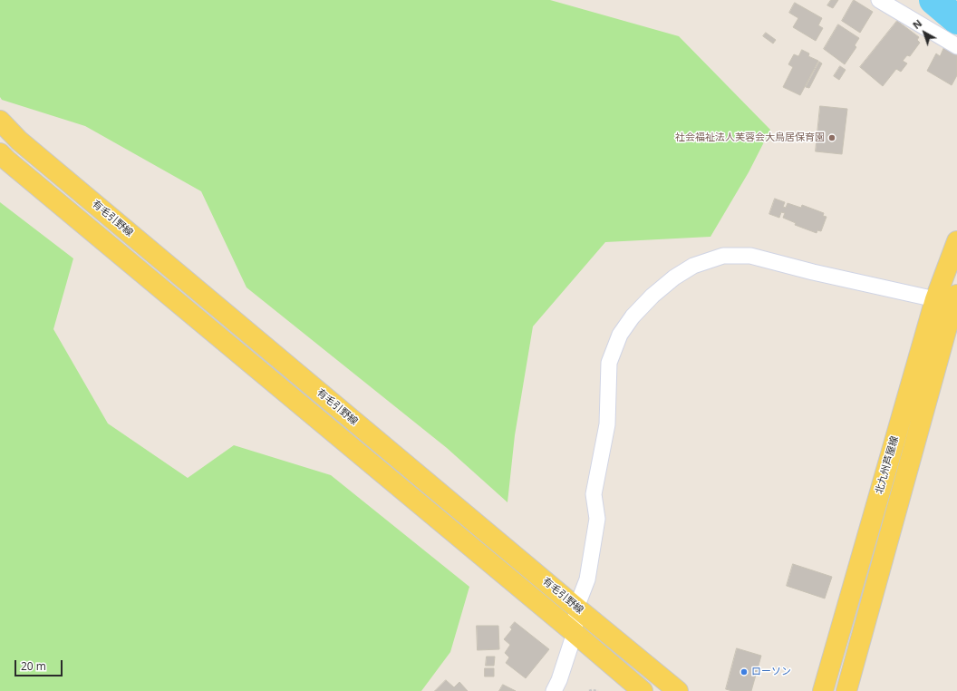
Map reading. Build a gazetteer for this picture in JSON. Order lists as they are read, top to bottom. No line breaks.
{"streets":{"main road":["有毛引野線","北九州芦屋線"]},"places":["社会福祉法人芙蓉会大鳥居保育園","ローソン"],"scale_bar":"20 m","north":"top left"}
